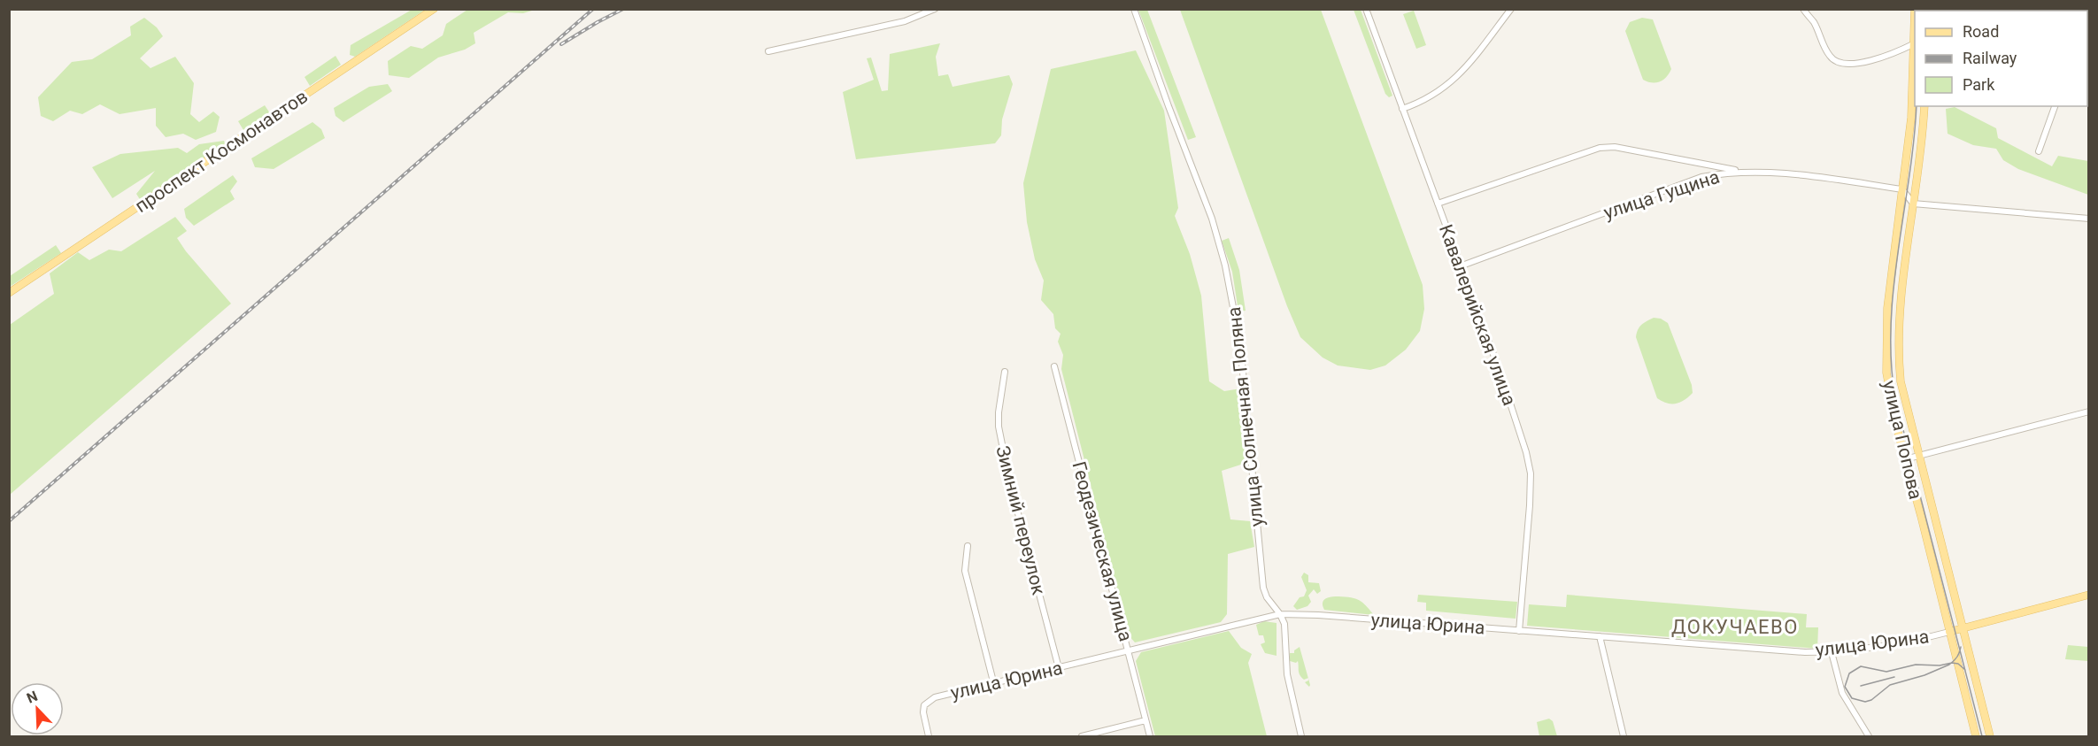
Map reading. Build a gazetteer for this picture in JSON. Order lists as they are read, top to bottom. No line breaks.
{"streets":{"main road":["проспект Космонавтов","улица Попова"],"street":["улица Гущина","Кавалерийская улица","улица Солнечная Поляна","Зимний переулок","Геодезическая улица","улица Юрина"]},"crossings":[["улица Гущина","Кавалерийская улица"],["улица Гущина","улица Попова"],["Кавалерийская улица","улица Юрина"],["улица Солнечная Поляна","улица Юрина"],["улица Попова","улица Юрина"],["Зимний переулок","улица Юрина"],["Геодезическая улица","улица Юрина"]],"districts":["ДОКУЧАЕВО"],"legend":["Road","Railway","Park"],"north":"top left"}
